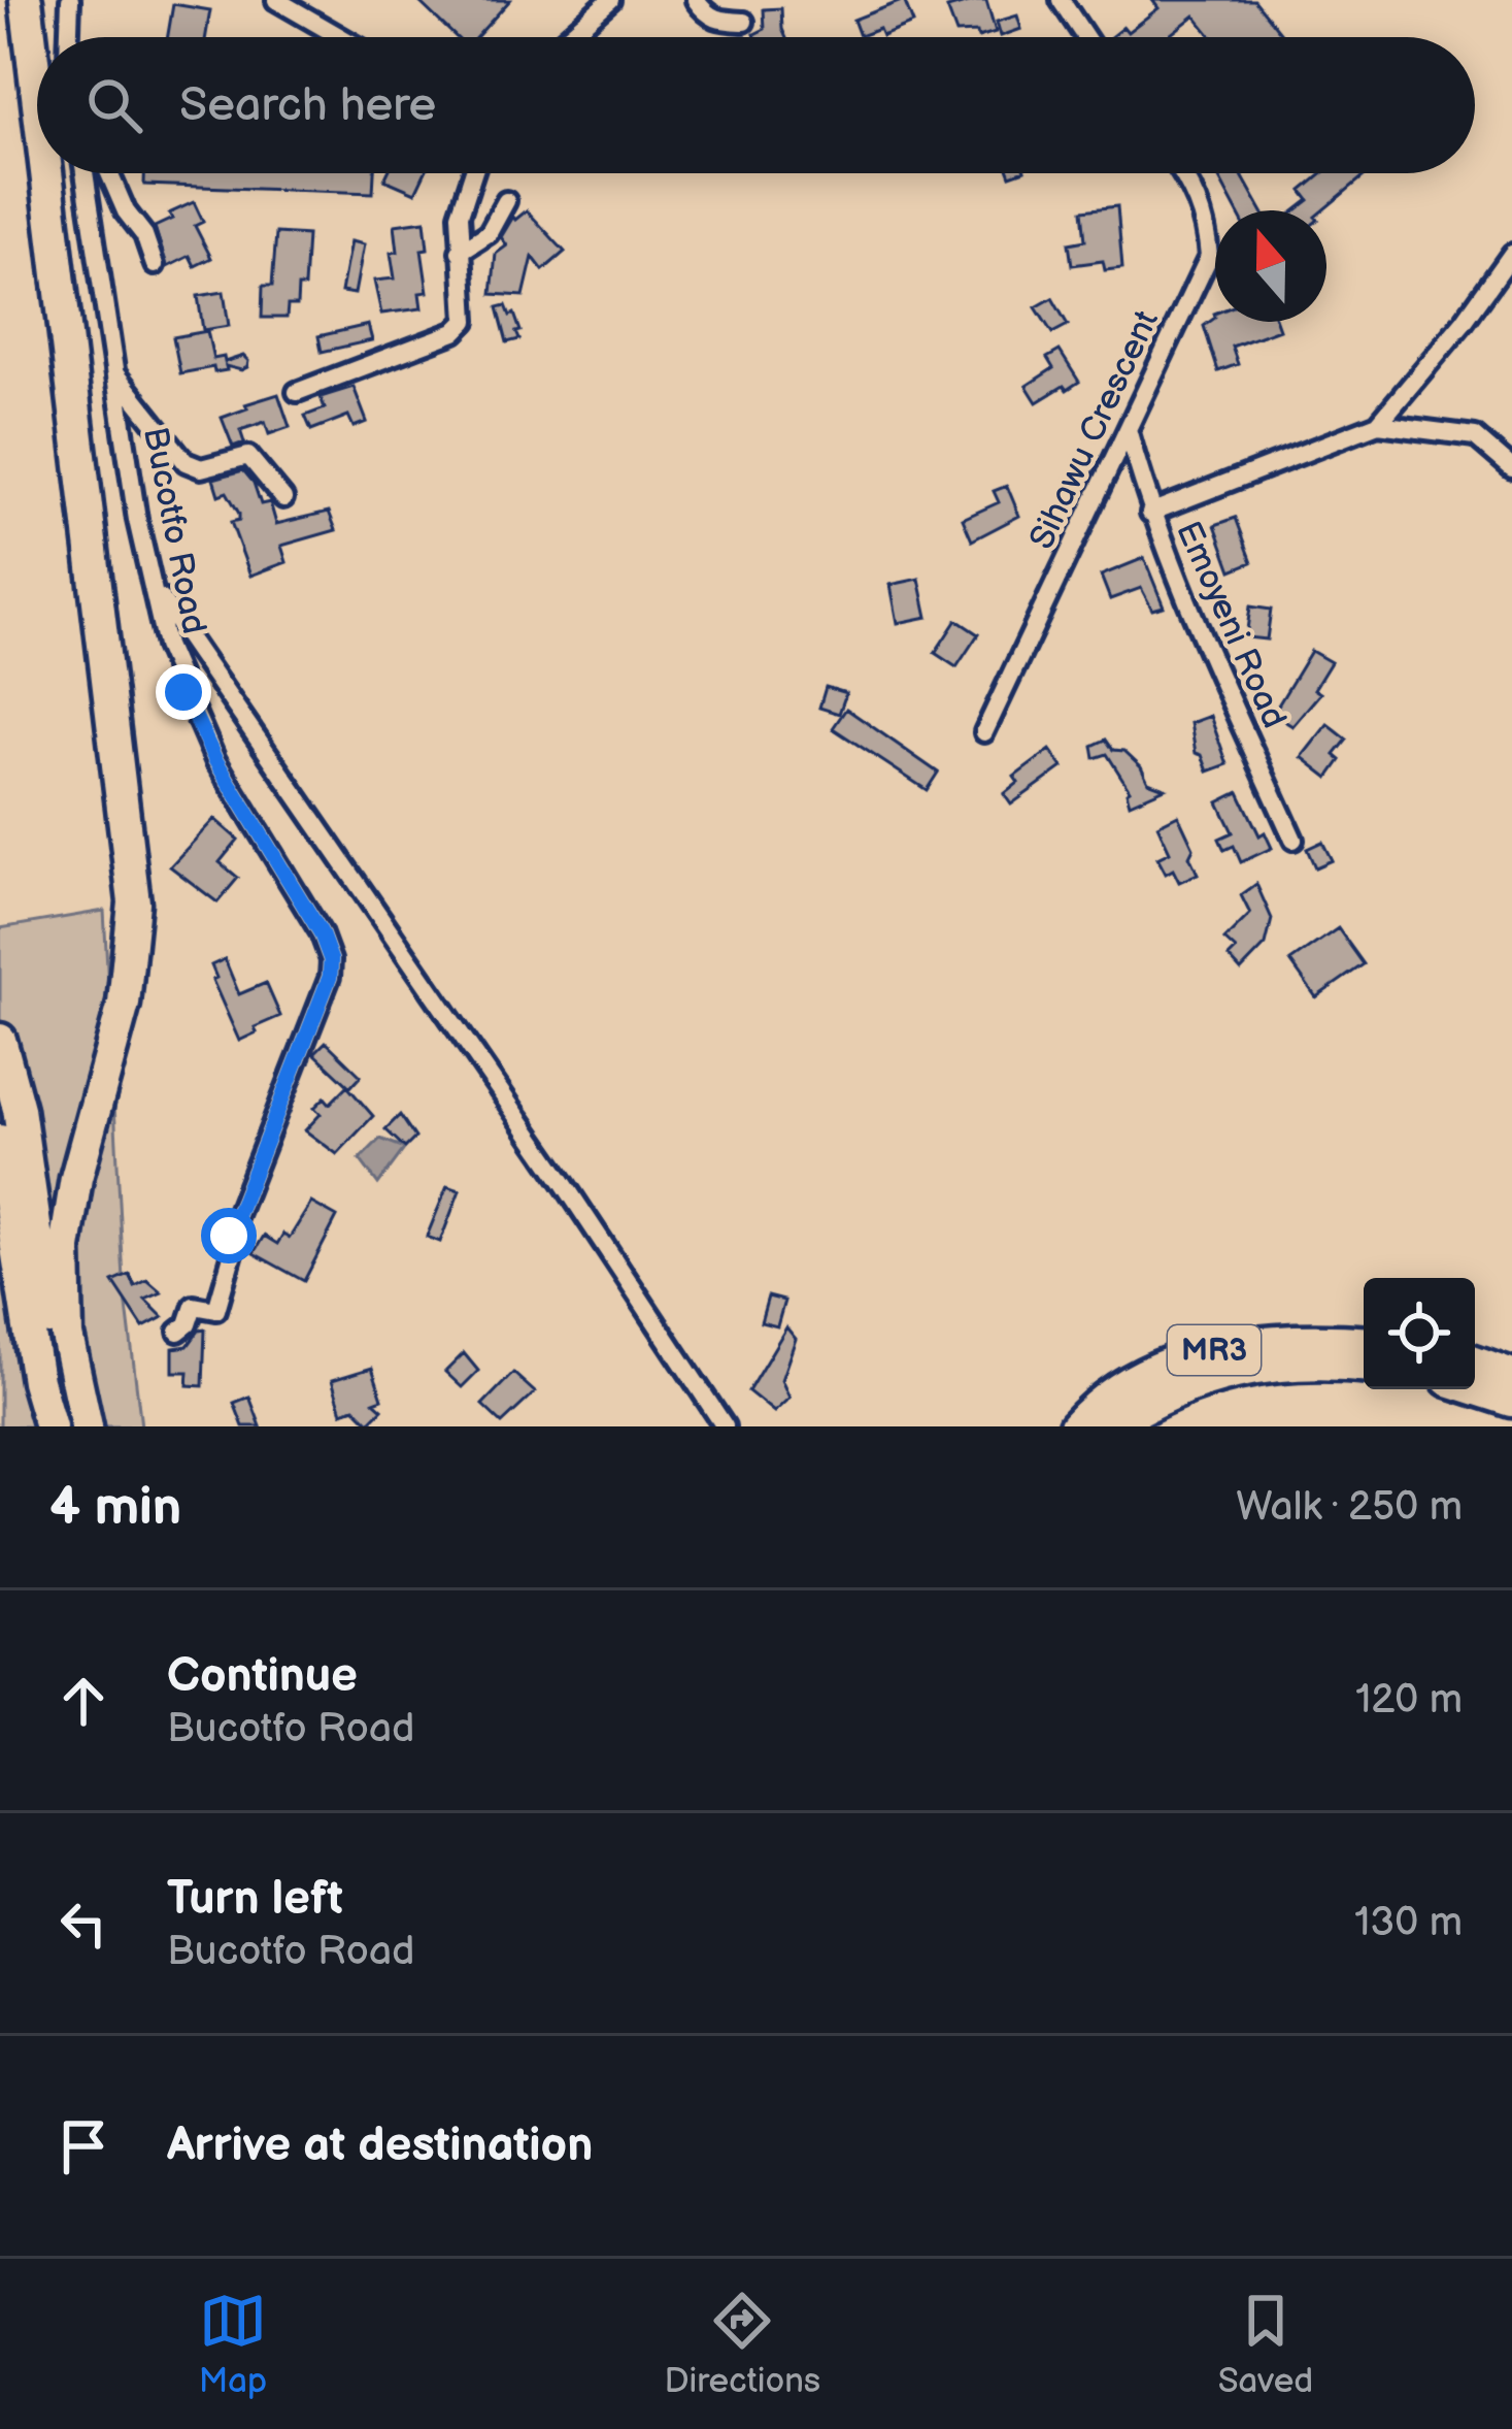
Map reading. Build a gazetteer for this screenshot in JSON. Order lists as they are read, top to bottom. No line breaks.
{"streets":{"highway":["MR3"],"street":["Sihawu Crescent","Bucotfo Road","Emoyeni Road"]},"crossings":[["Sihawu Crescent","Emoyeni Road"]],"north":"top","page":{"search":"Search here","heading":["4 min","Walk · 250 m"],"list":[["Continue","Bucotfo Road","120 m"],["Turn left","Bucotfo Road","130 m"],"Arrive at destination"],"nav":["Map","Directions","Saved"]}}
